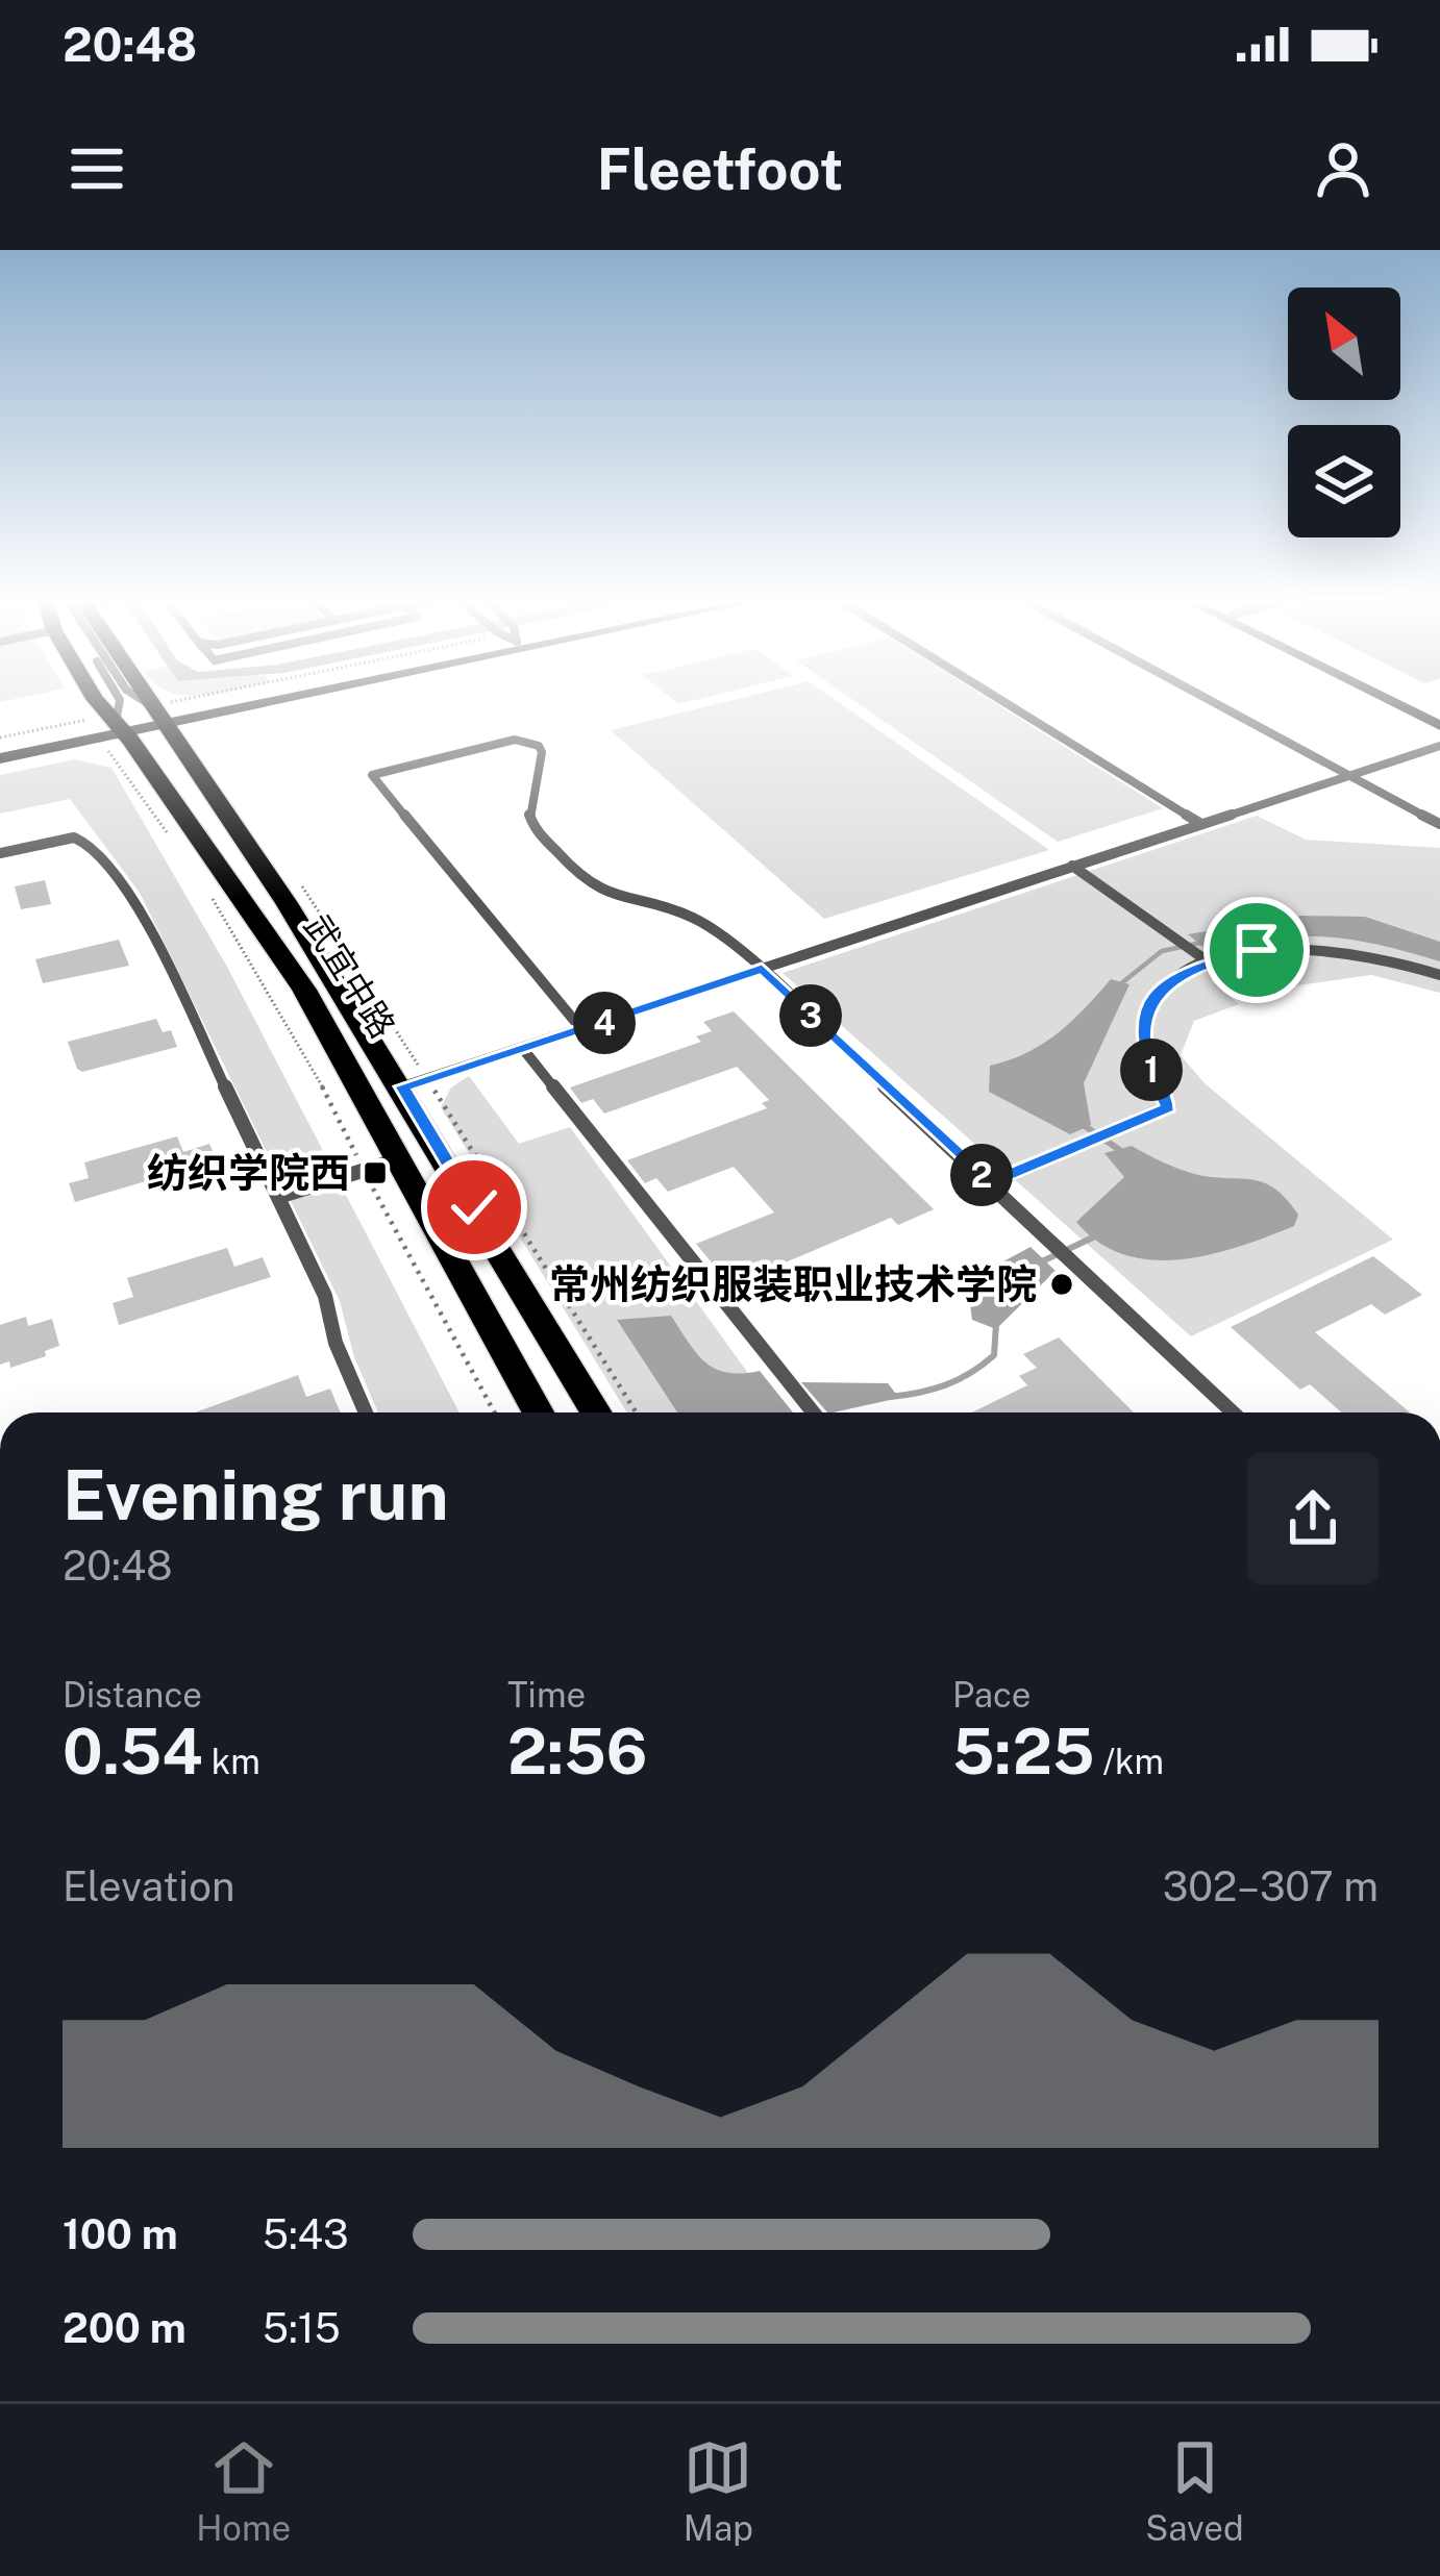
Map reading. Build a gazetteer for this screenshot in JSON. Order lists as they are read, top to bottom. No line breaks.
{"streets":{"main road":["武宜中路"]},"places":{"transit":["纺织学院西"],"other":["常州纺织服装职业技术学院"]},"north":"top left","page":{"status":"20:48","header":"Fleetfoot","pins":["3","4","1","2"],"heading":["Evening run","20:48"],"stats":[["Distance","0.54 km"],["Time","2:56"],["Pace","5:25 /km"]],"chart":["Elevation","302–307 m"],"list":[{"name":"100 m","note":"5:43"},{"name":"200 m","note":"5:15"}],"tabs":["Home","Map","Saved"]}}
